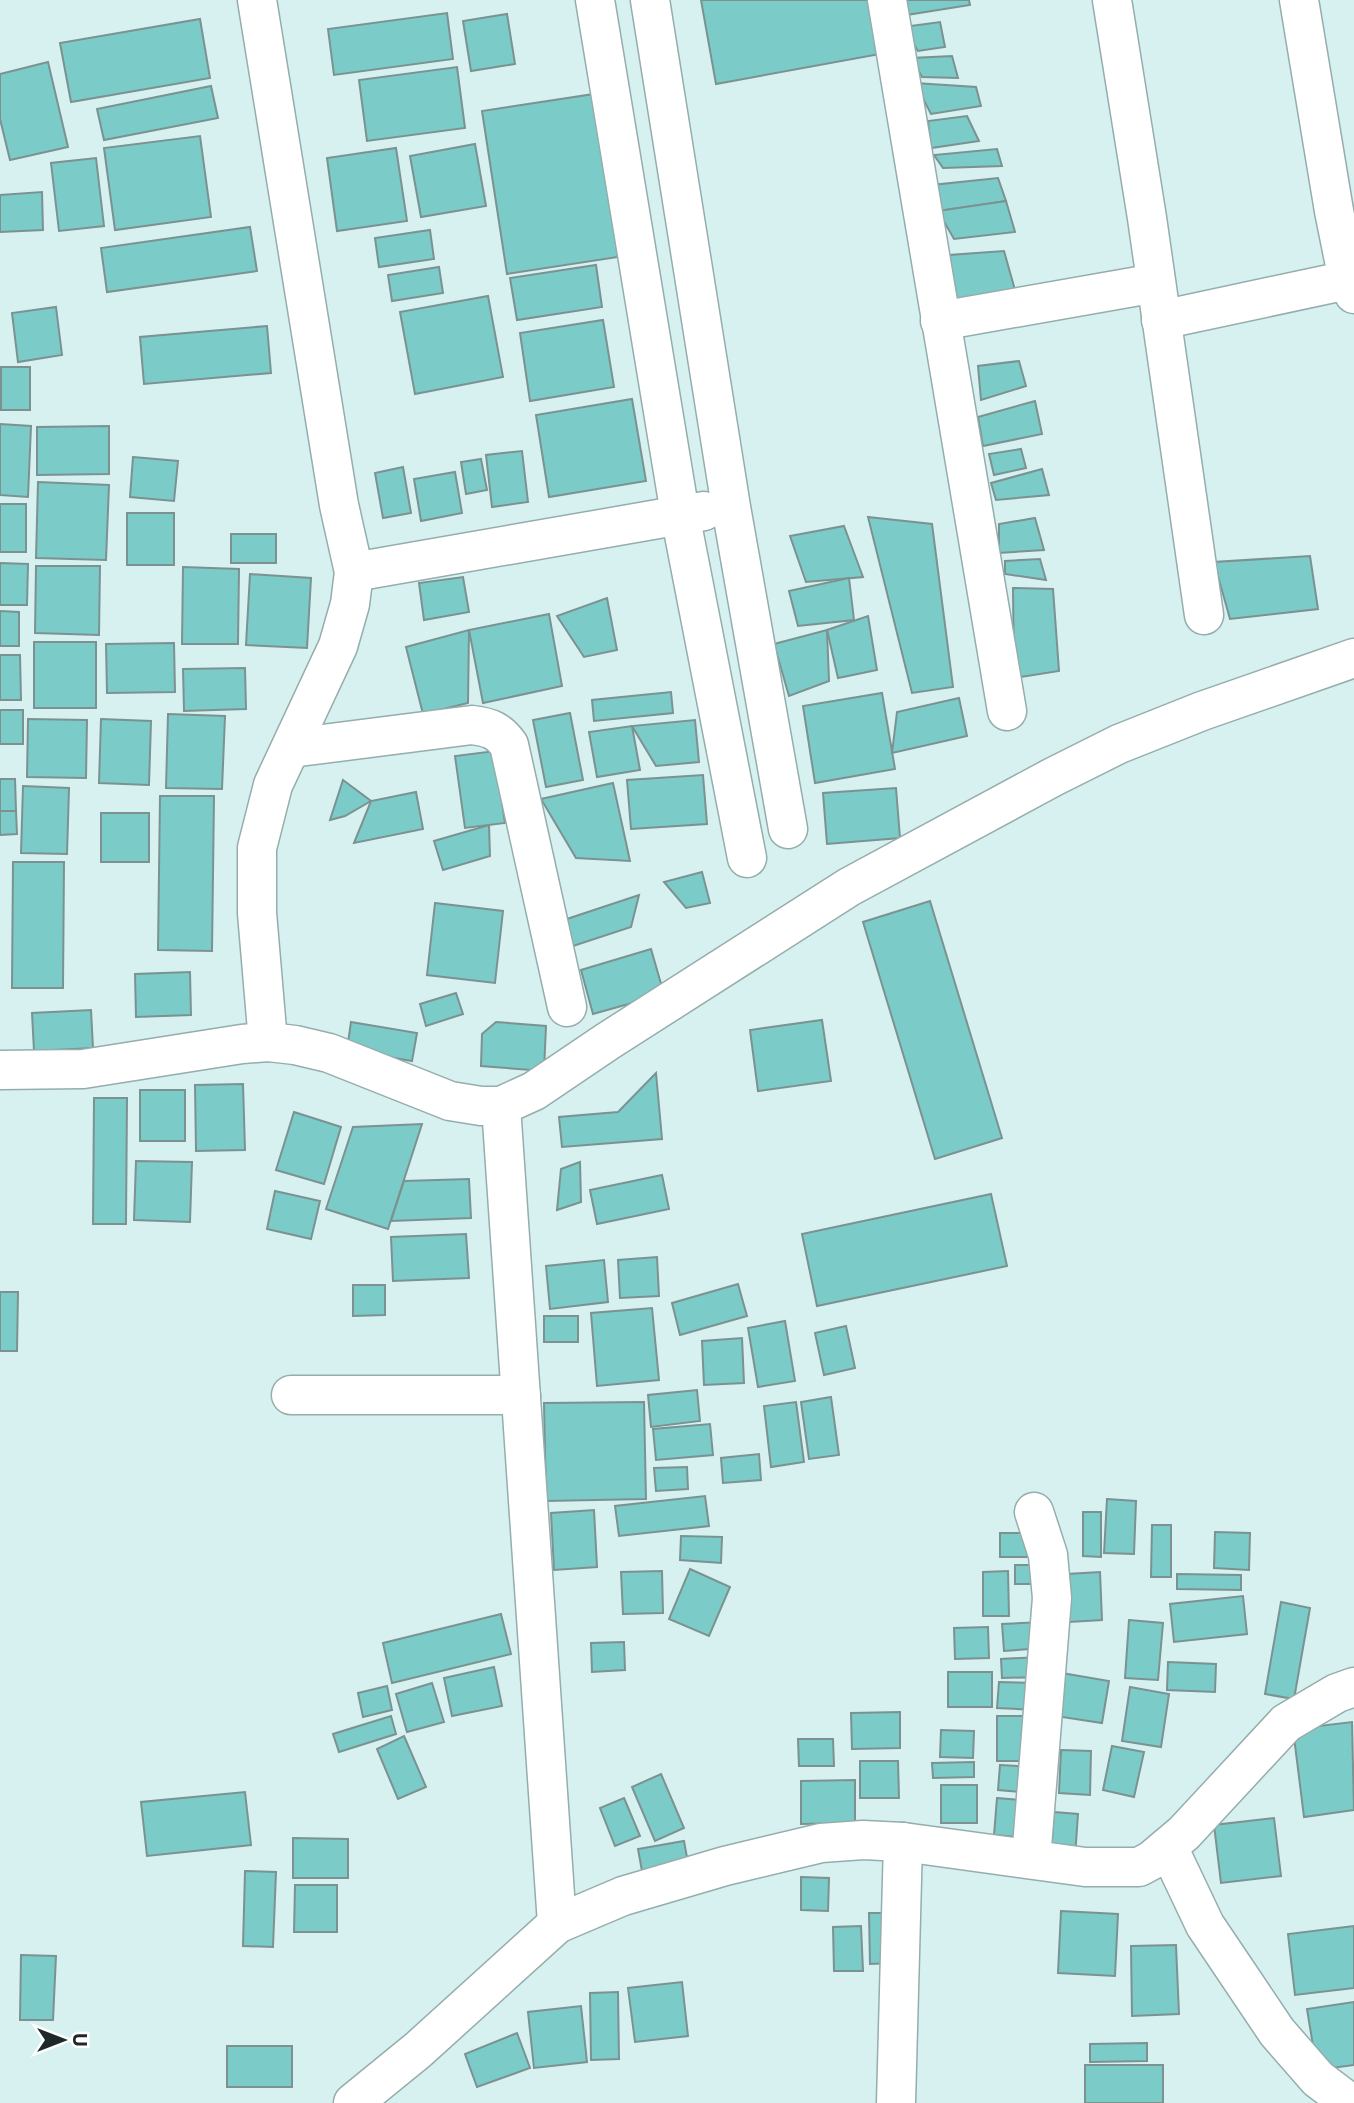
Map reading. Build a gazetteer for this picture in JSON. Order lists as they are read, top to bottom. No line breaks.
{"north":"right"}
